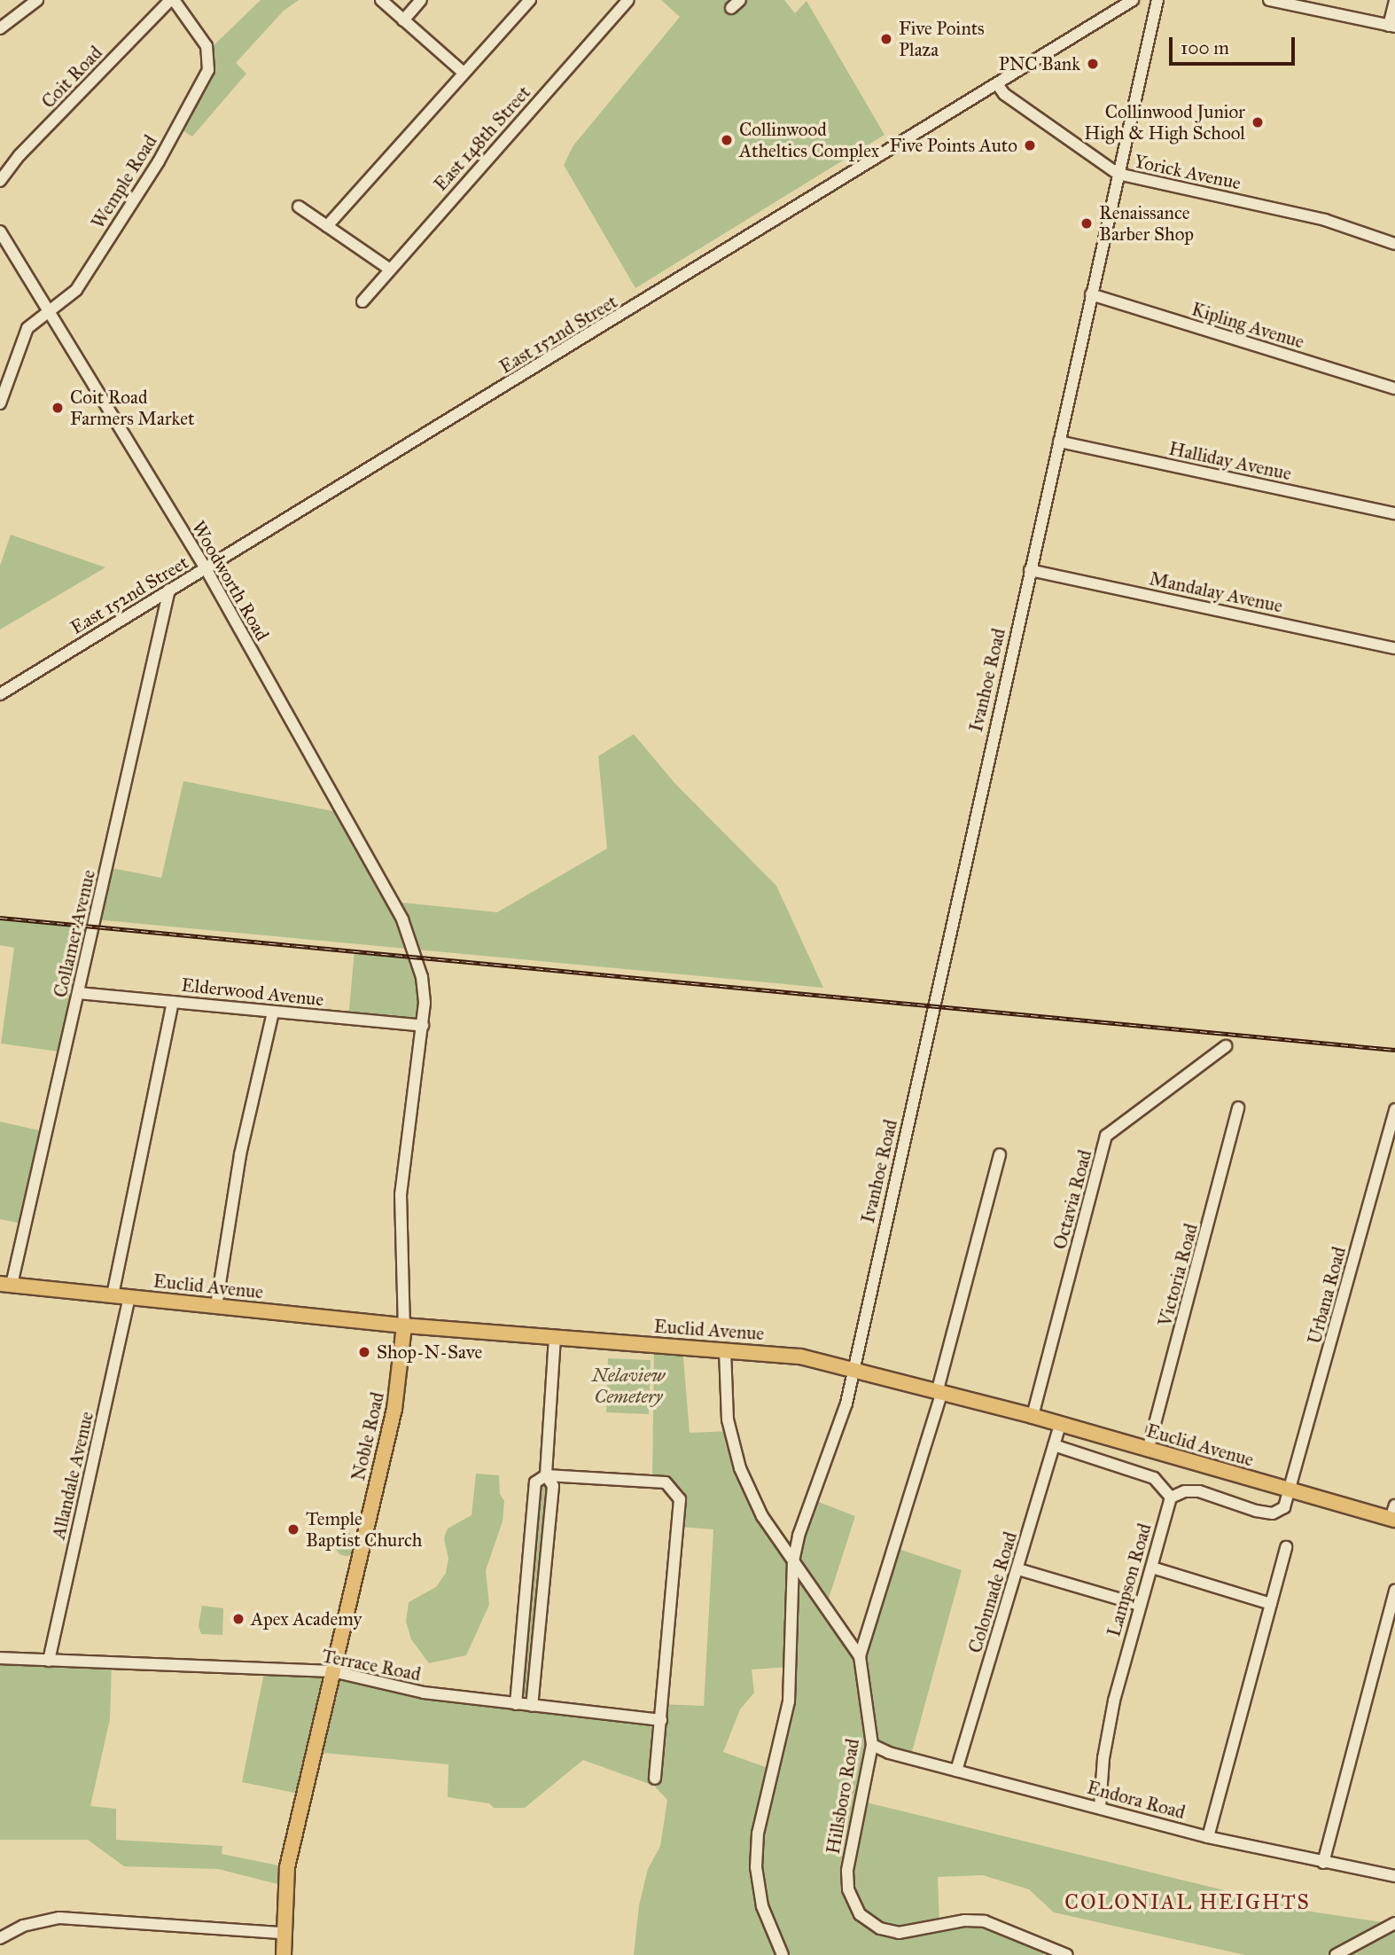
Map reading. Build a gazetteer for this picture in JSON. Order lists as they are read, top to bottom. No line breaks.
{"streets":{"main road":["Euclid Avenue","Noble Road"],"street":["Coit Road","East 148th Street","Yorick Avenue","Wemple Road","Kipling Avenue","East 152nd Street","Halliday Avenue","Woodworth Road","Mandalay Avenue","Ivanhoe Road","Collamer Avenue","Elderwood Avenue","Octavia Road","Victoria Road","Urbana Road","Allandale Avenue","Lampson Road","Colonnade Road","Terrace Road","Hillsboro Road","Endora Road"]},"crossings":[["Coit Road","Wemple Road"],["Yorick Avenue","East 152nd Street"],["Yorick Avenue","Ivanhoe Road"],["Wemple Road","Woodworth Road"],["Kipling Avenue","Ivanhoe Road"],["East 152nd Street","Woodworth Road"],["East 152nd Street","Collamer Avenue"],["Halliday Avenue","Ivanhoe Road"],["Woodworth Road","Noble Road"],["Mandalay Avenue","Ivanhoe Road"],["Ivanhoe Road","Euclid Avenue"],["Ivanhoe Road","Hillsboro Road"],["Collamer Avenue","Elderwood Avenue"],["Collamer Avenue","Euclid Avenue"],["Elderwood Avenue","Noble Road"],["Octavia Road","Euclid Avenue"],["Victoria Road","Euclid Avenue"],["Euclid Avenue","Urbana Road"],["Euclid Avenue","Noble Road"],["Euclid Avenue","Allandale Avenue"],["Euclid Avenue","Colonnade Road"],["Euclid Avenue","Hillsboro Road"],["Noble Road","Terrace Road"],["Allandale Avenue","Terrace Road"],["Lampson Road","Endora Road"],["Colonnade Road","Endora Road"],["Hillsboro Road","Endora Road"]],"districts":["COLONIAL HEIGHTS"],"parks":["Nelaview Cemetery"],"places":["Five Points Plaza","PNC Bank","Collinwood Junior High & High School","Collinwood Atheltics Complex","Five Points Auto","Renaissance Barber Shop","Coit Road Farmers Market","Shop-N-Save","Temple Baptist Church","Apex Academy"],"scale_bar":"100 m"}
